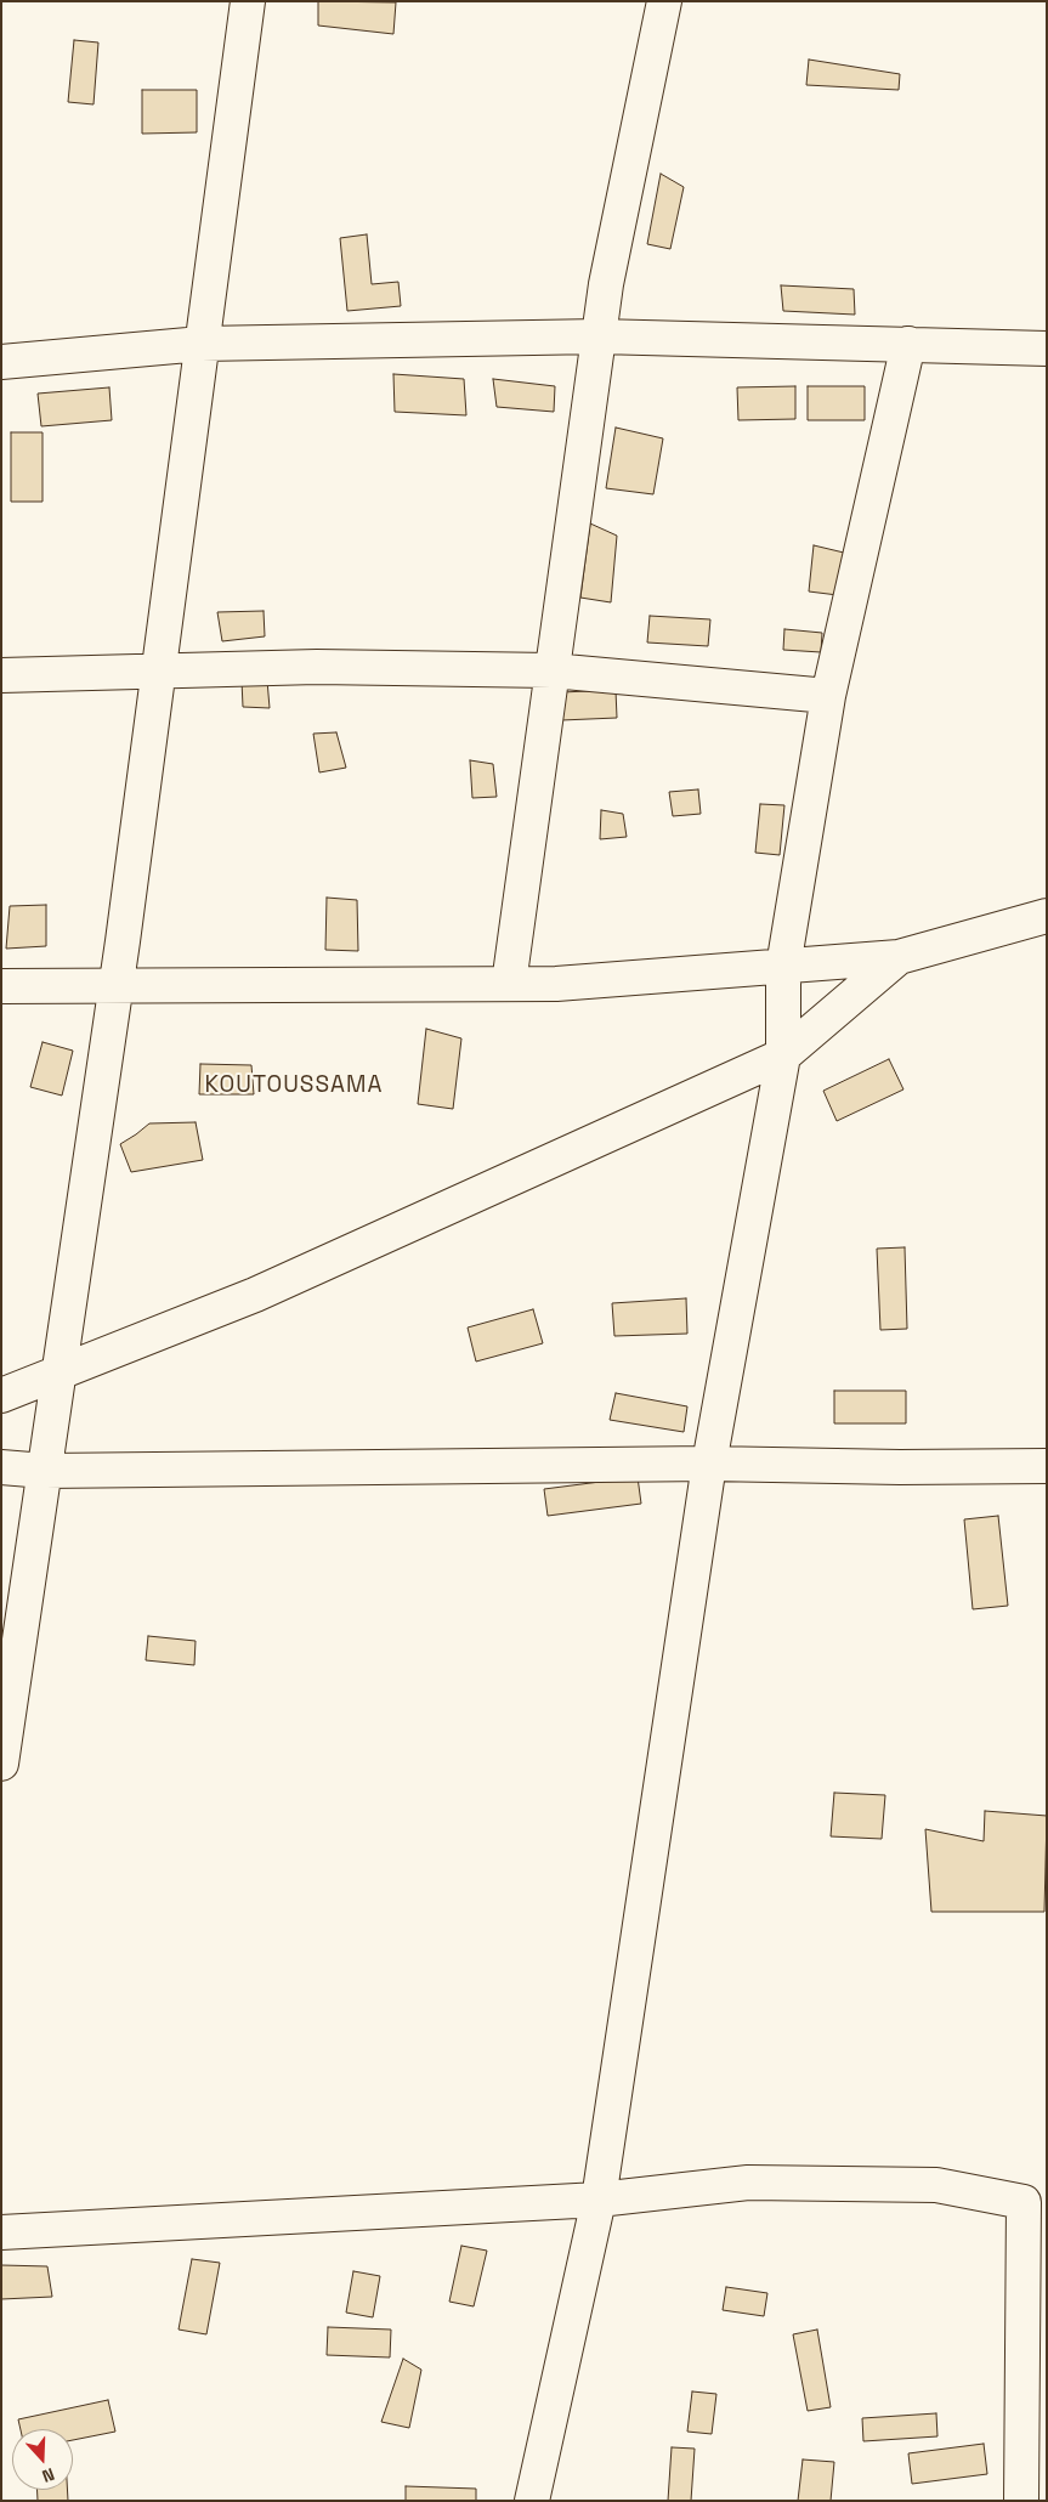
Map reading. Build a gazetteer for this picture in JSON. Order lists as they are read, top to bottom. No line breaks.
{"districts":["KOUTOUSSAMA"],"north":"bottom"}
